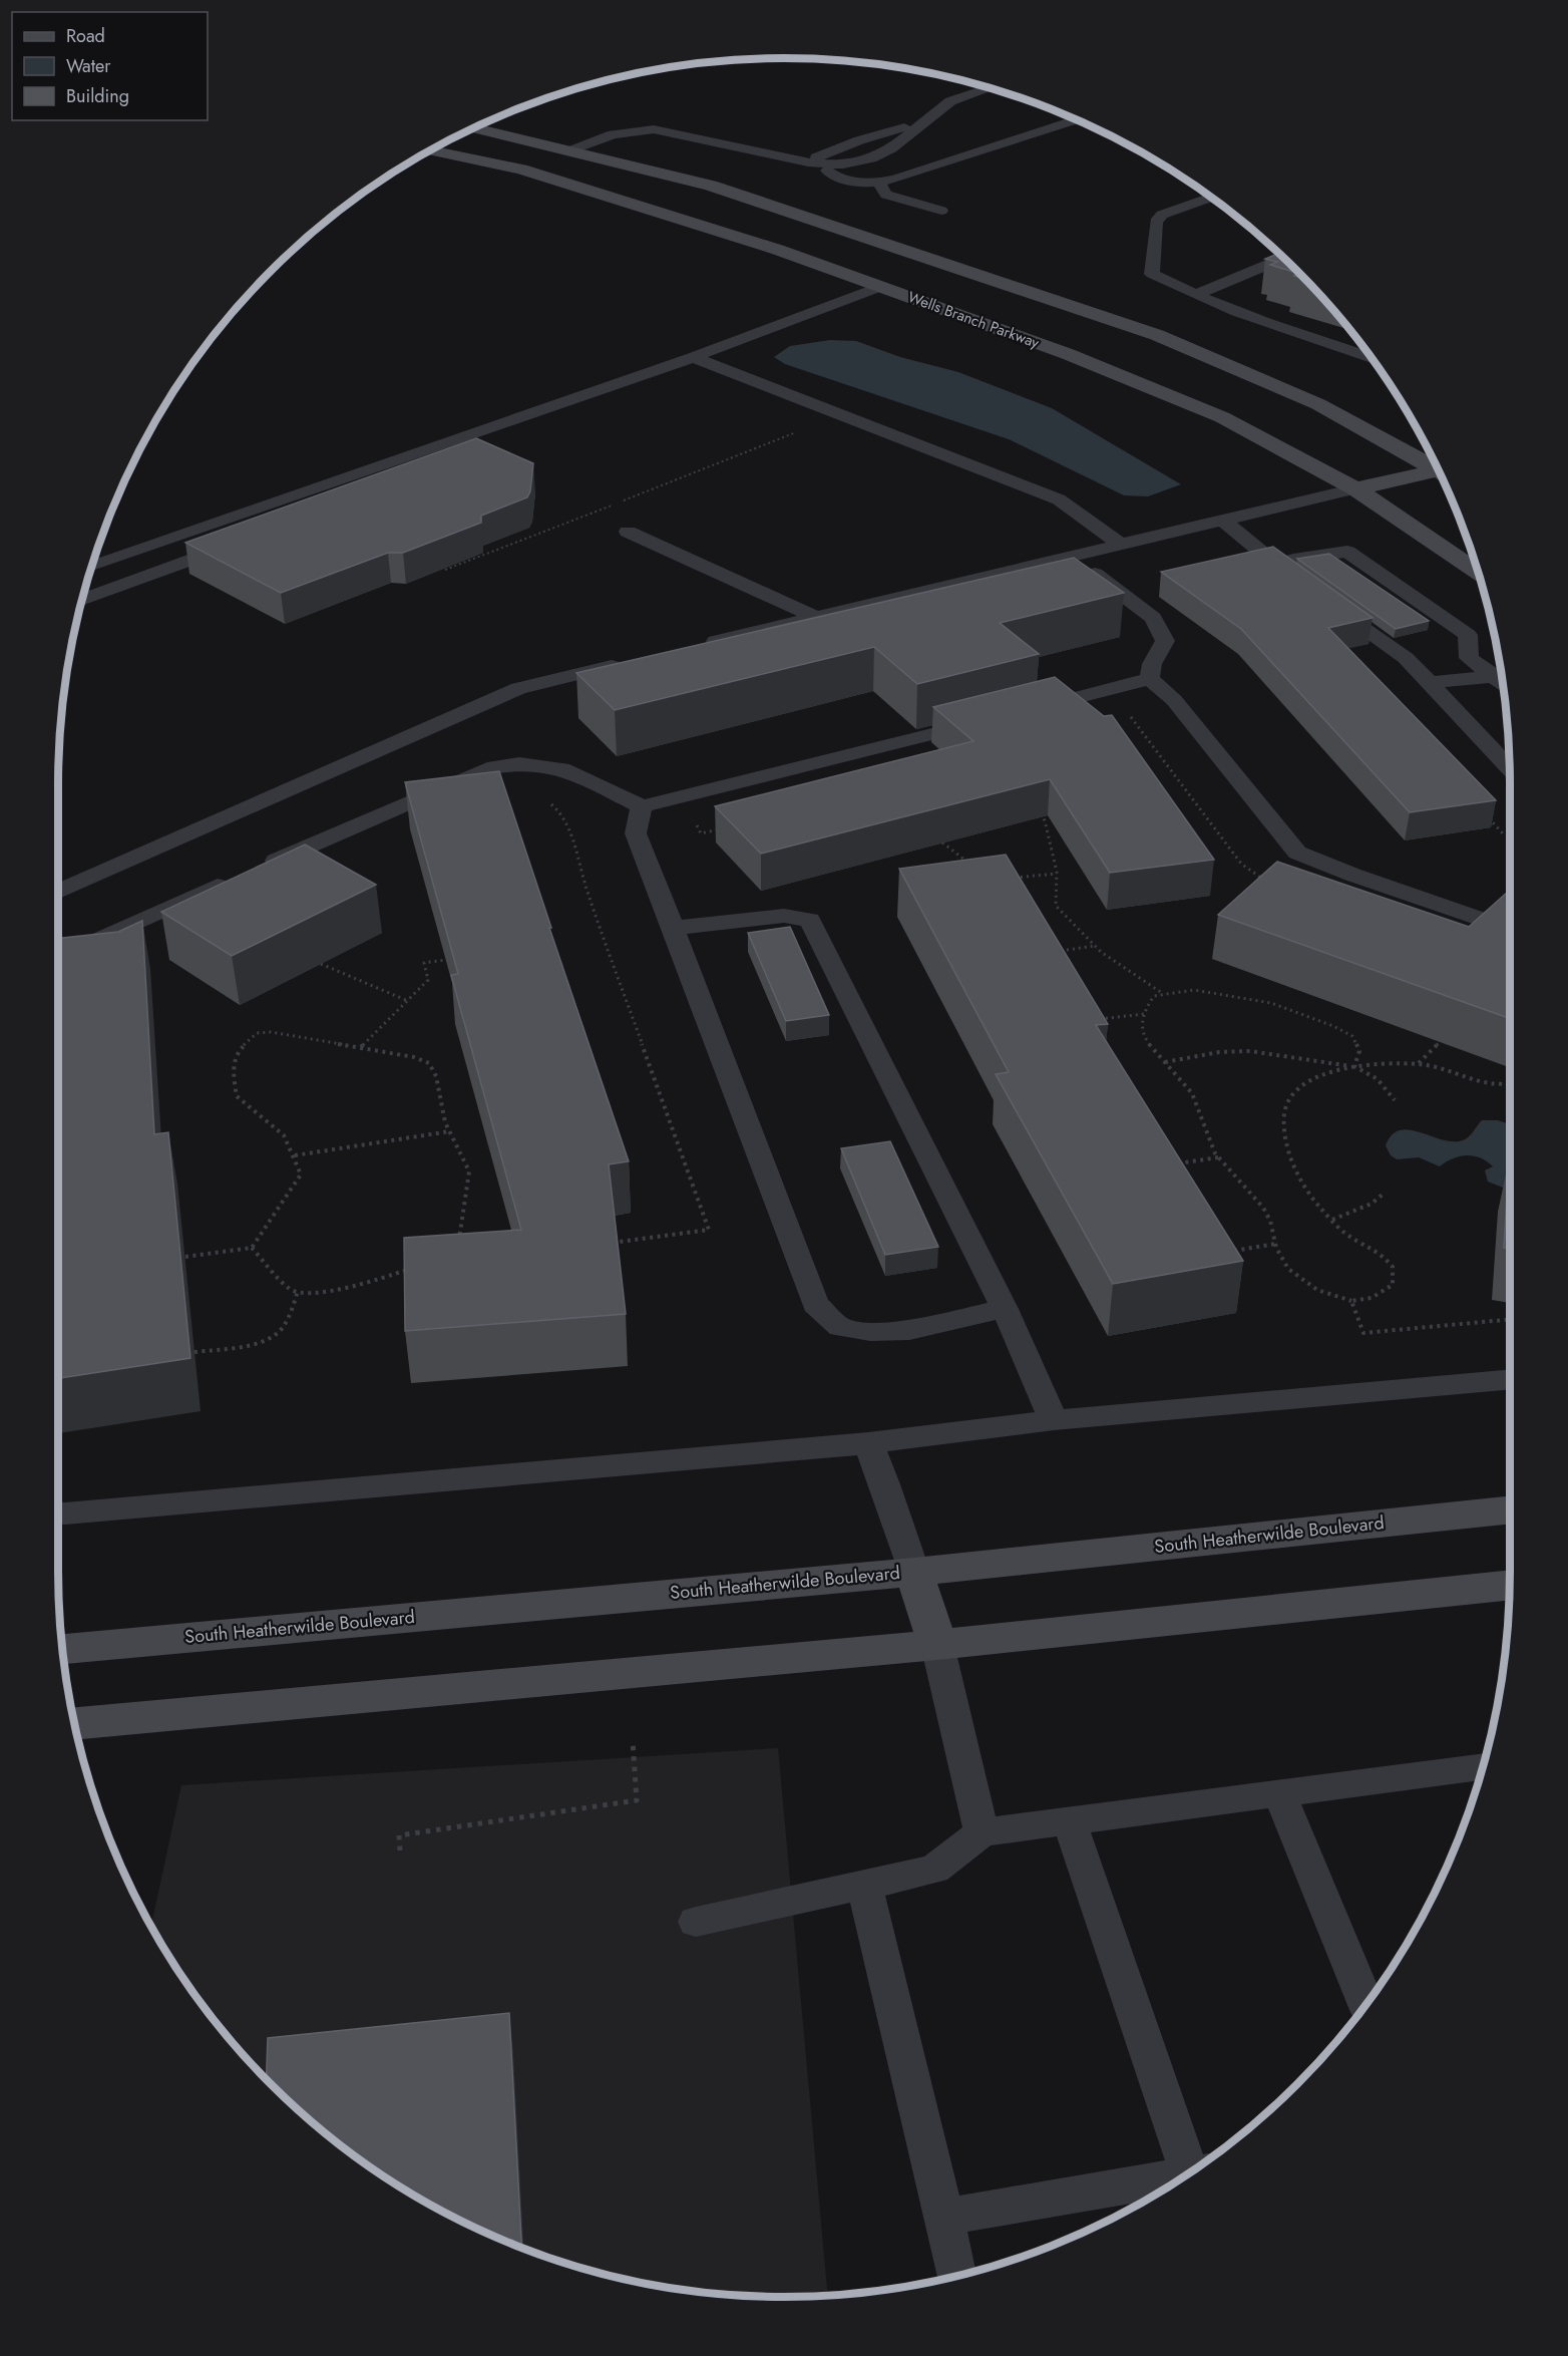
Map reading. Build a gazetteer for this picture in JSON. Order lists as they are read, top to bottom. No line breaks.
{"streets":{"main road":["Wells Branch Parkway","South Heatherwilde Boulevard"]},"legend":["Road","Water","Building"]}
